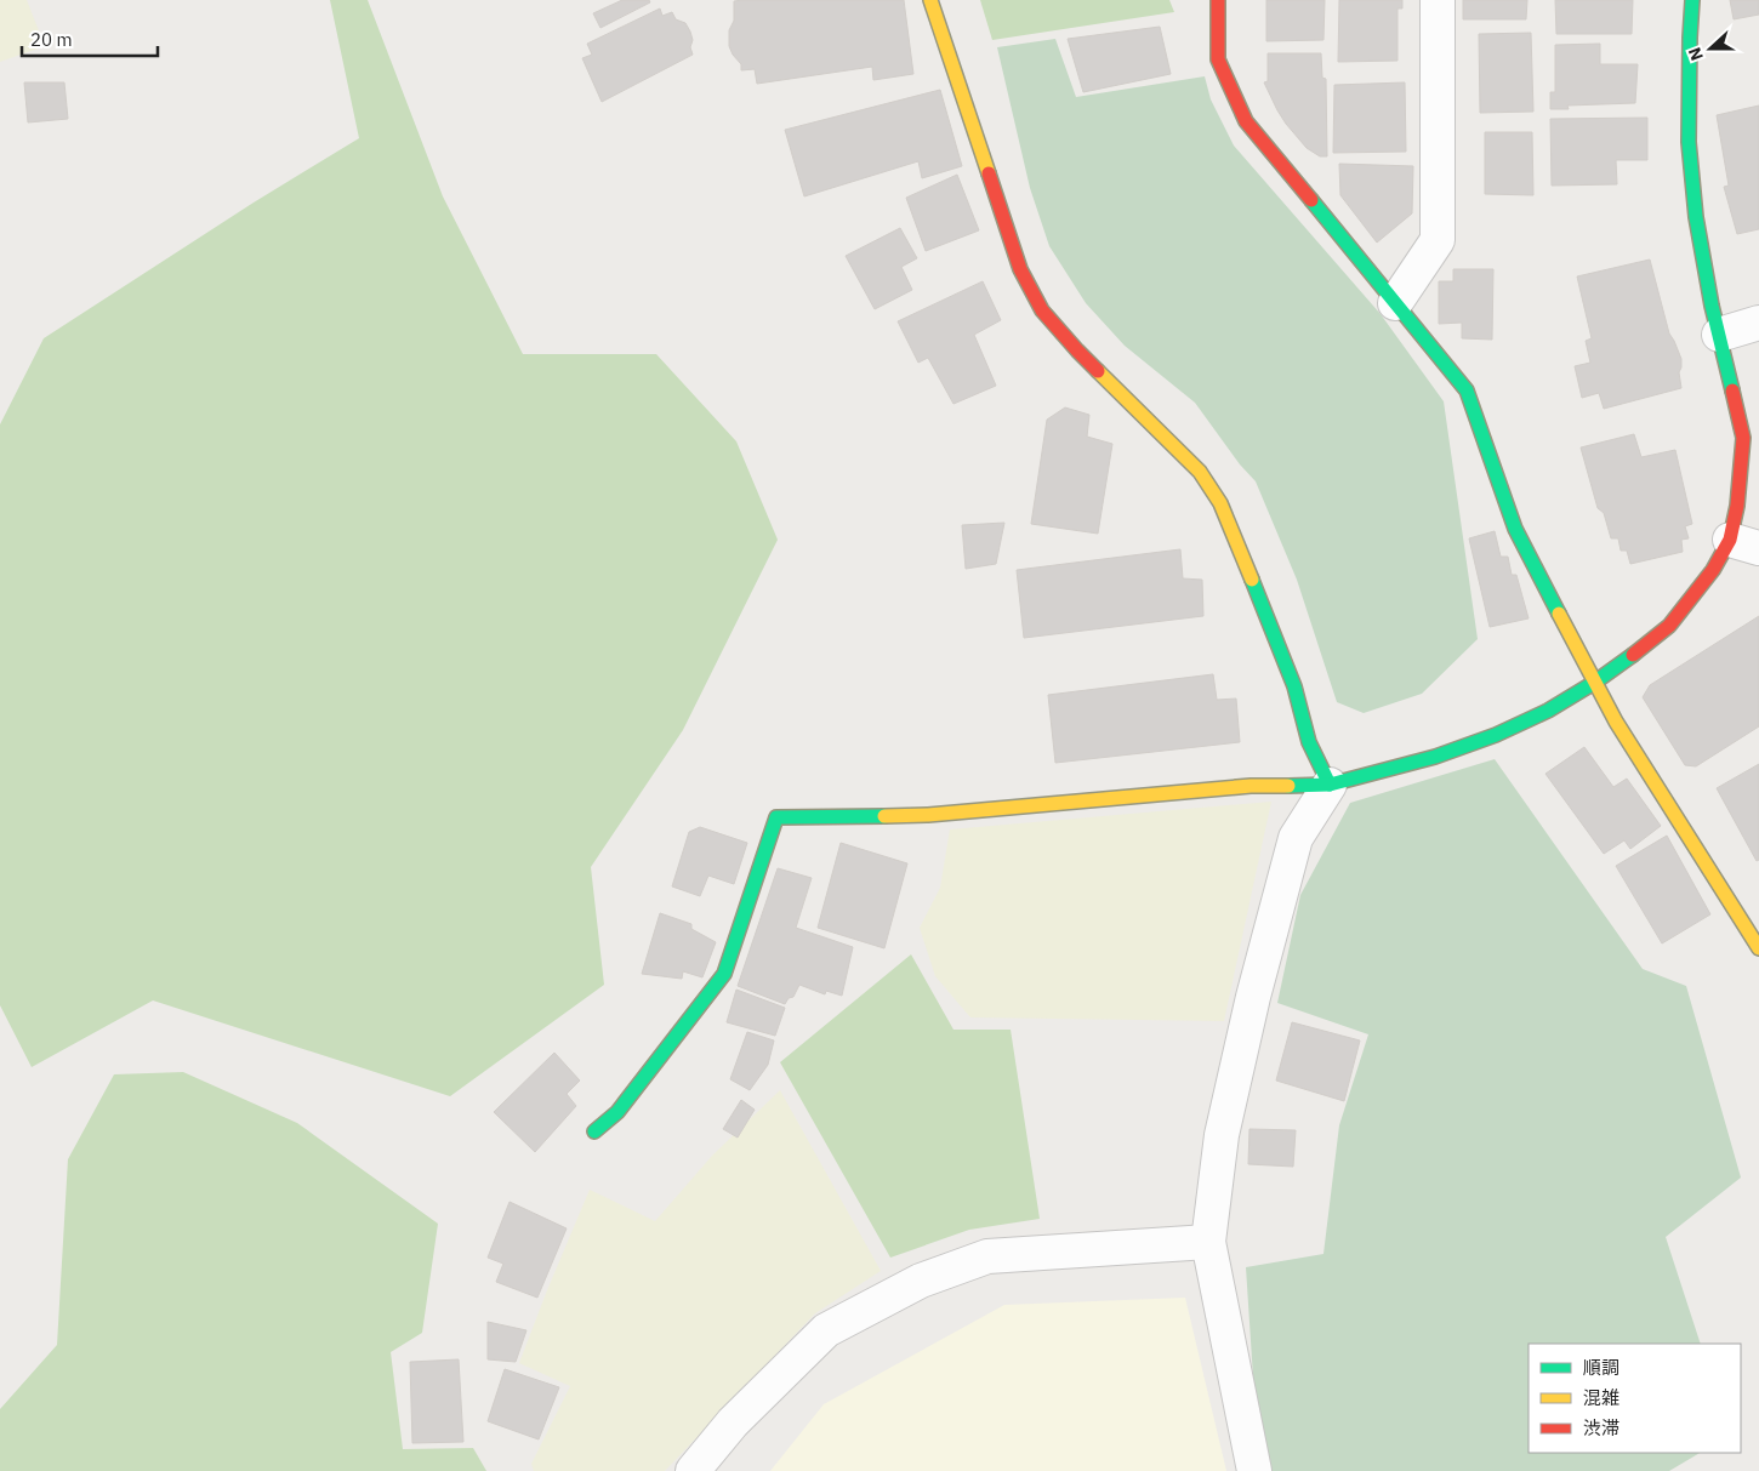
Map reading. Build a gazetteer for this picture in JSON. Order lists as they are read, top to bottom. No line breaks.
{"legend":["順調","混雑","渋滞"],"scale_bar":"20 m","north":"left"}
